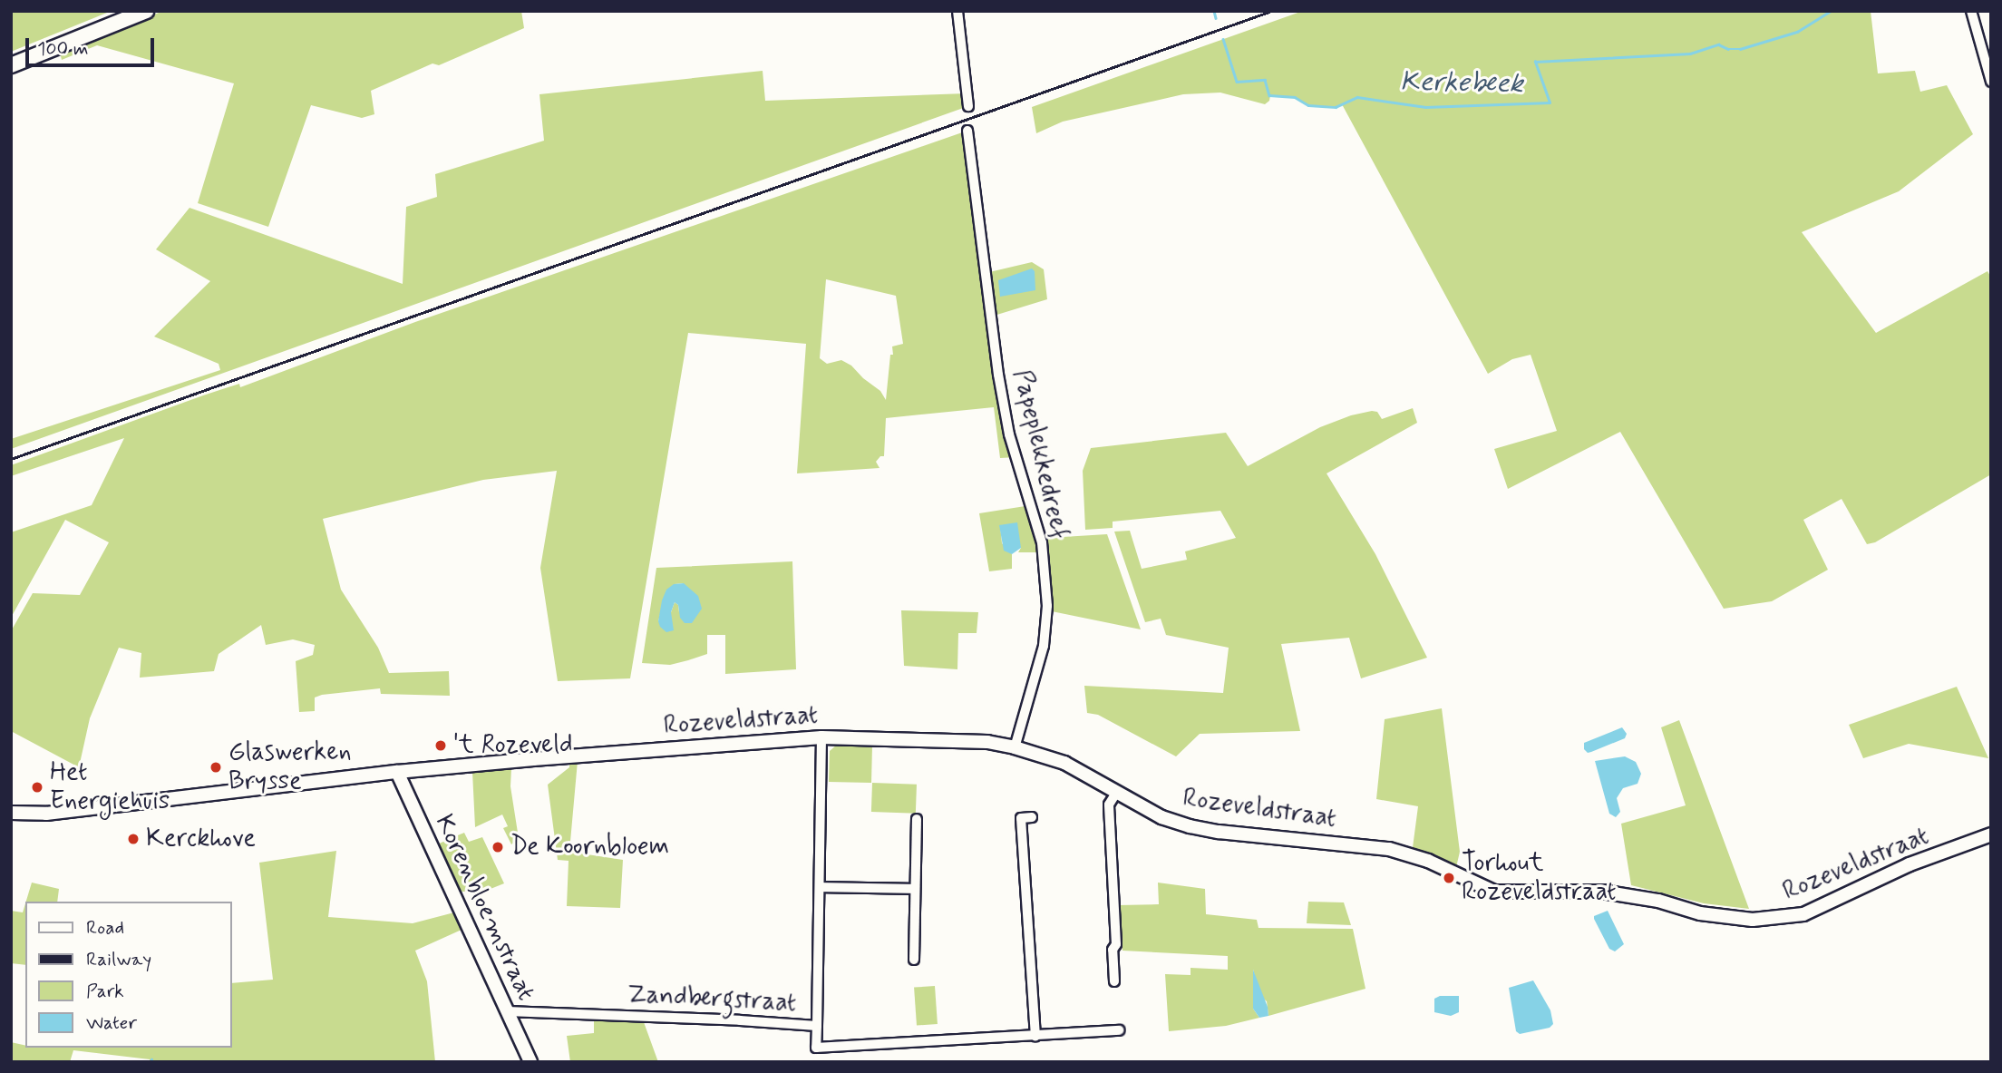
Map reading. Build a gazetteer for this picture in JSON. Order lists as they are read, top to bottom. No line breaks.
{"streets":{"street":["Papeplekkedreef","Rozeveldstraat","Korenbloemstraat","Zandbergstraat"]},"crossings":[["Papeplekkedreef","Rozeveldstraat"],["Rozeveldstraat","Korenbloemstraat"],["Rozeveldstraat","Zandbergstraat"],["Korenbloemstraat","Zandbergstraat"]],"water":["Kerkebeek"],"places":["'t Rozeveld","Glaswerken Brysse","Het Energiehuis","Kerckhove","De Koornbloem","Torhout Rozeveldstraat"],"legend":["Road","Railway","Park","Water"],"scale_bar":"100 m"}
